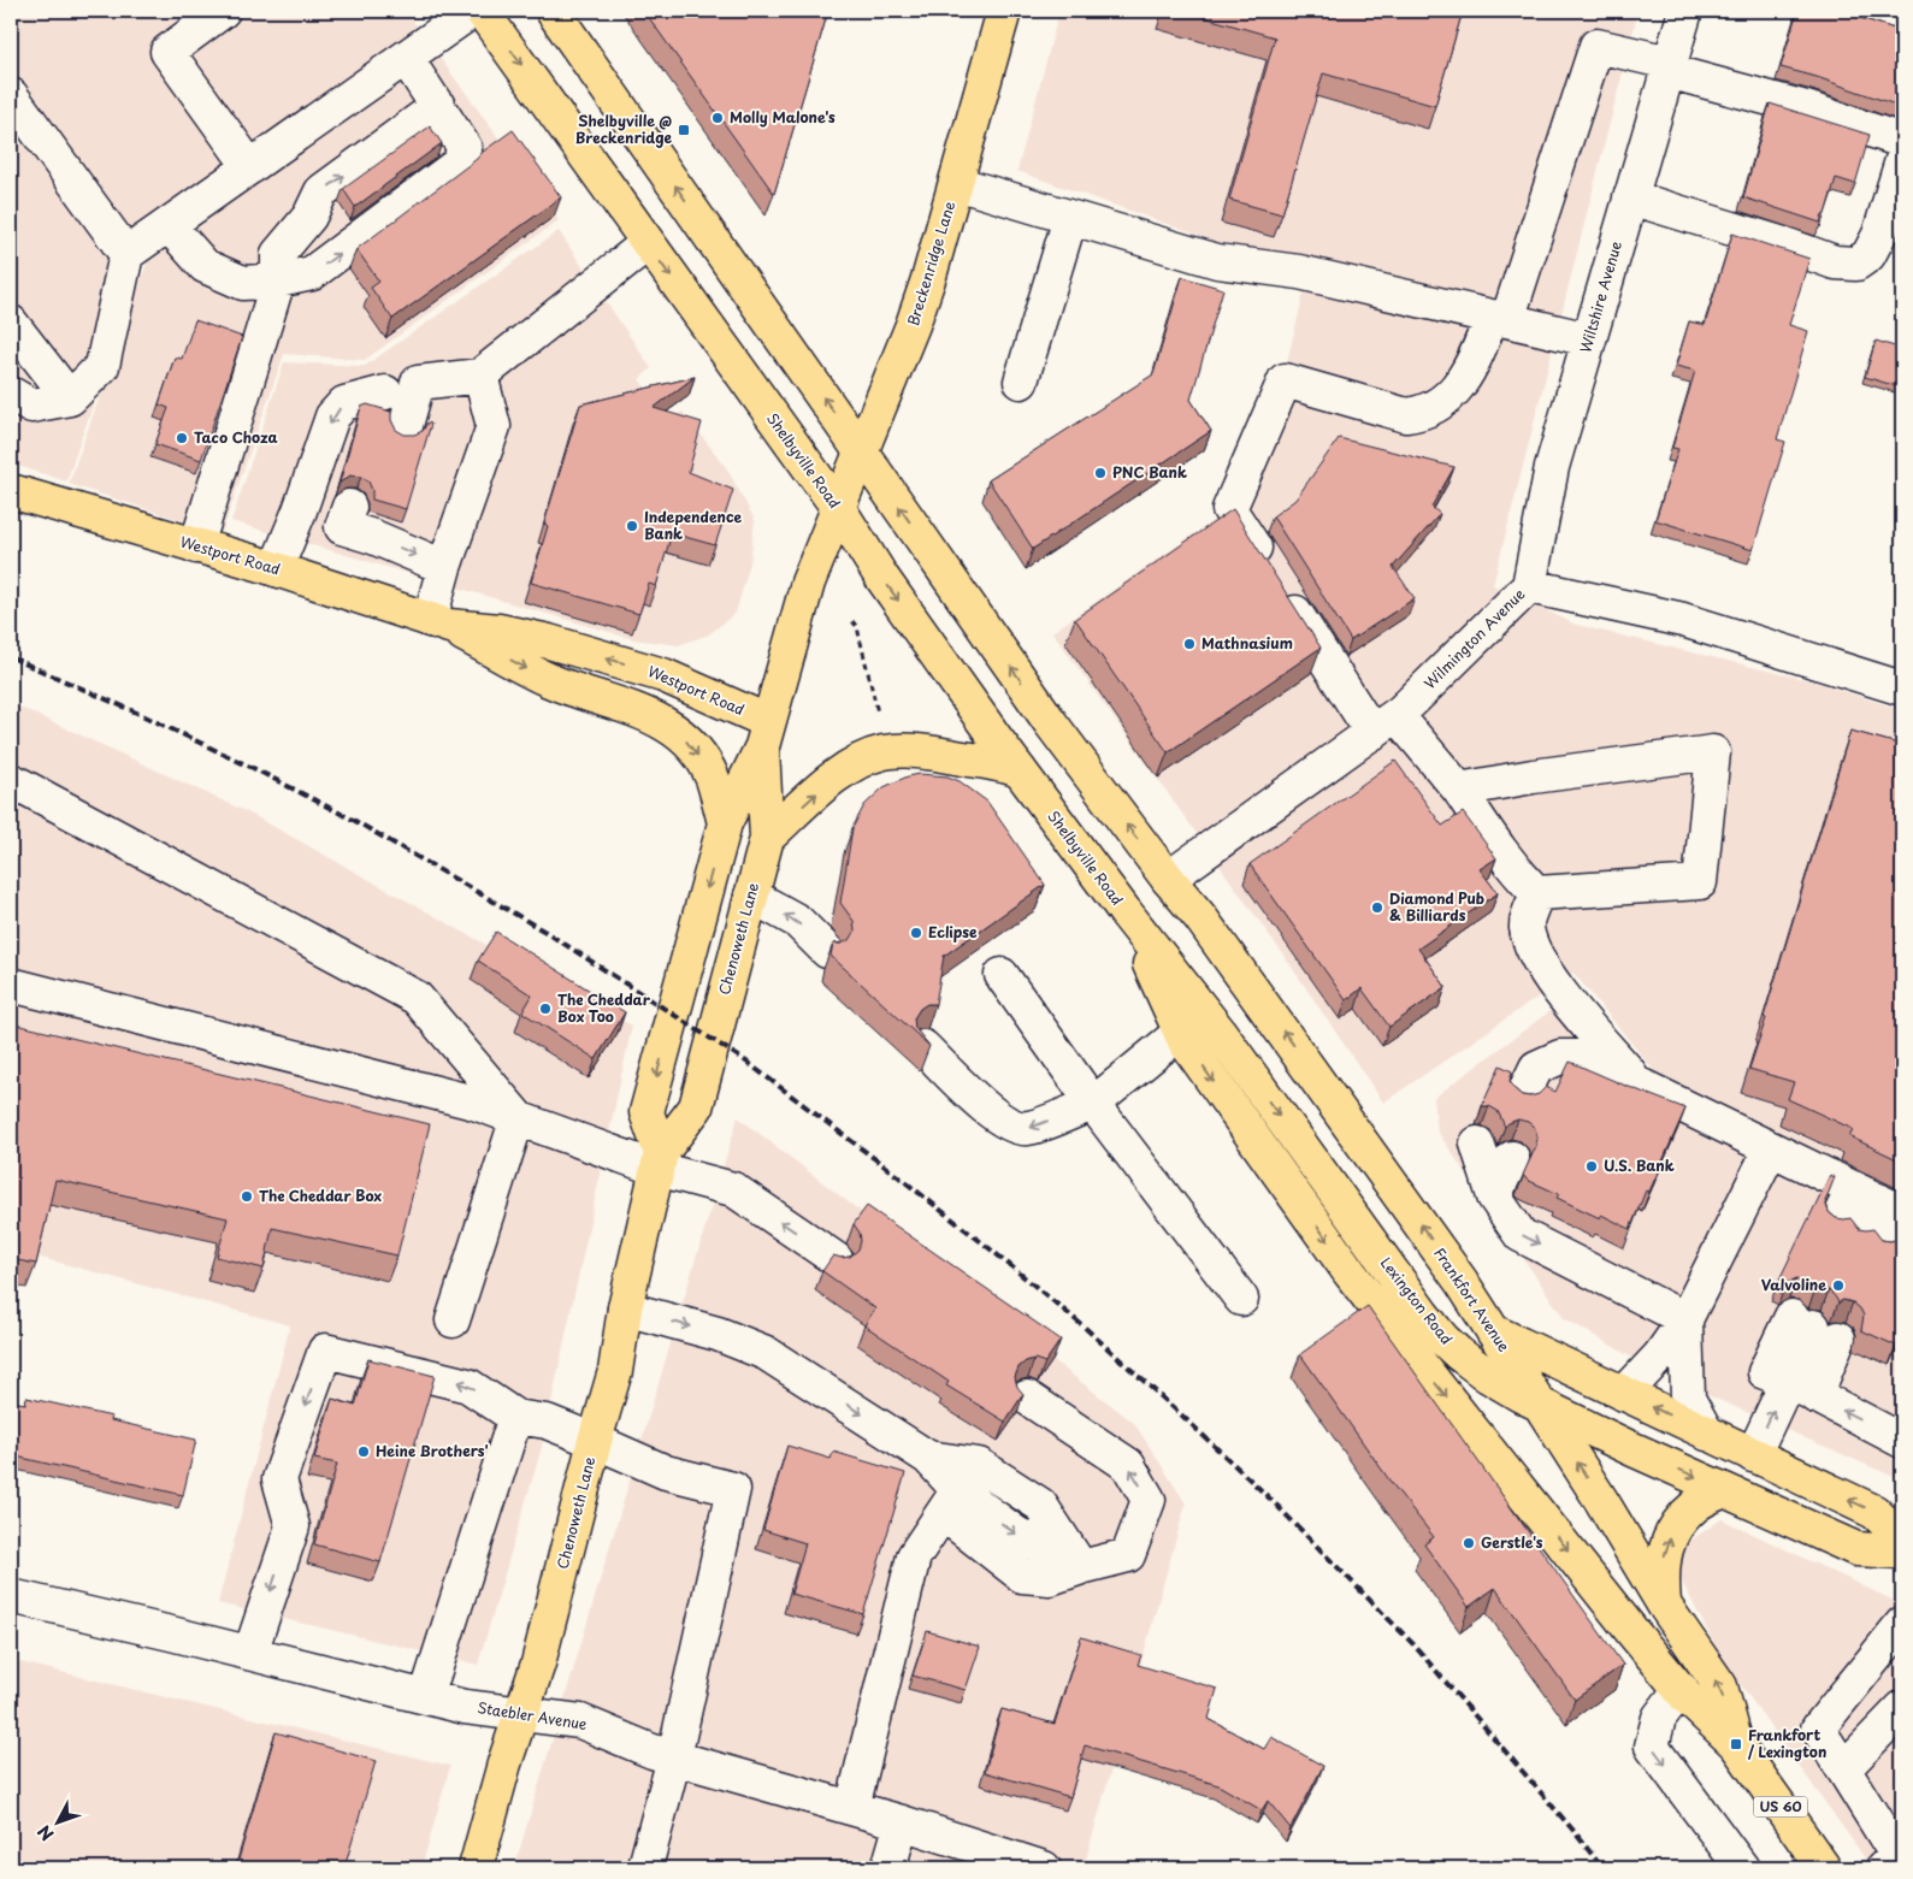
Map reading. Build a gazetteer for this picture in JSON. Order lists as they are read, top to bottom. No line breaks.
{"streets":{"main road":["Breckenridge Lane","Shelbyville Road","Westport Road","Chenoweth Lane","Frankfort Avenue","Lexington Road","US 60"],"street":["Wiltshire Avenue","Wilmington Avenue","Staebler Avenue"]},"crossings":[["Breckenridge Lane","Shelbyville Road"],["Breckenridge Lane","Chenoweth Lane"],["Wiltshire Avenue","Wilmington Avenue"],["Shelbyville Road","Chenoweth Lane"],["Shelbyville Road","Frankfort Avenue"],["Westport Road","Chenoweth Lane"],["Wilmington Avenue","Frankfort Avenue"],["Chenoweth Lane","Staebler Avenue"],["Frankfort Avenue","Lexington Road"]],"places":{"other":["Molly Malone's","Taco Choza","PNC Bank","Independence Bank","Mathnasium","Diamond Pub & Billiards","Eclipse","The Cheddar Box Too","U.S. Bank","The Cheddar Box","Valvoline","Heine Brothers'","Gerstle's"],"transit":["Shelbyville @ Breckenridge","Frankfort / Lexington"]},"north":"bottom left"}
